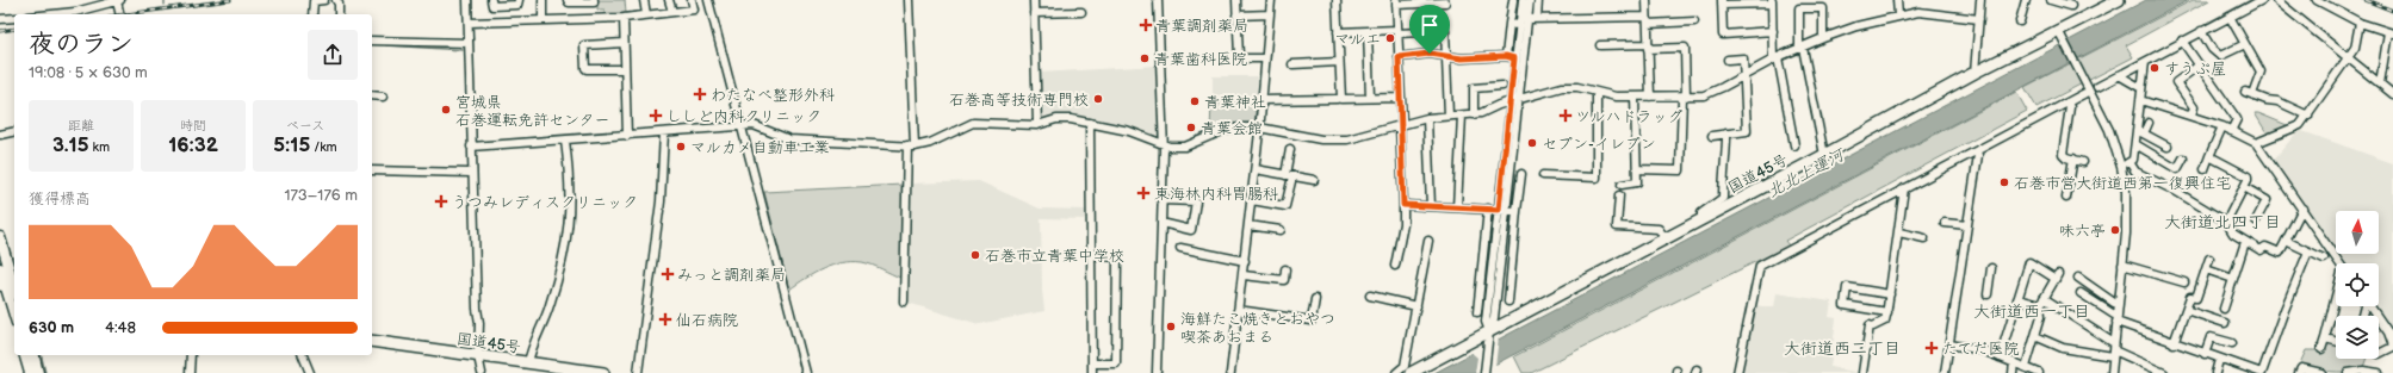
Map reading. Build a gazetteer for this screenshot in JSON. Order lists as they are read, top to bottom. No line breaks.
{"streets":{"highway":["国道45号"]},"districts":["大街道北四丁目","大街道西一丁目","大街道西二丁目"],"water":["北北上運河"],"places":{"health":["青葉調剤薬局","わたなべ整形外科","ししど内科クリニック","ツルハドラッグ","東海林内科胃腸科","うつみレディスクリニック","みっと調剤薬局","仙石病院","たてだ医院"],"other":["マルエ","青葉歯科医院","すうぷ屋","石巻高等技術専門校","青葉神社","宮城県 石巻運転免許センター","青葉会館","セブン-イレブン","マルカメ自動車工業","石巻市営大街道西第一復興住宅","味六亭","石巻市立青葉中学校","海鮮たこ焼きとおやつ 喫茶あおまる"]},"north":"top","page":{"heading":["夜のラン","19:08 · 5 × 630 m"],"stats":[["距離","3.15 km"],["時間","16:32"],["ペース","5:15 /km"]],"chart":["獲得標高","173–176 m"],"list":[{"name":"630 m","note":"4:48"}]}}
